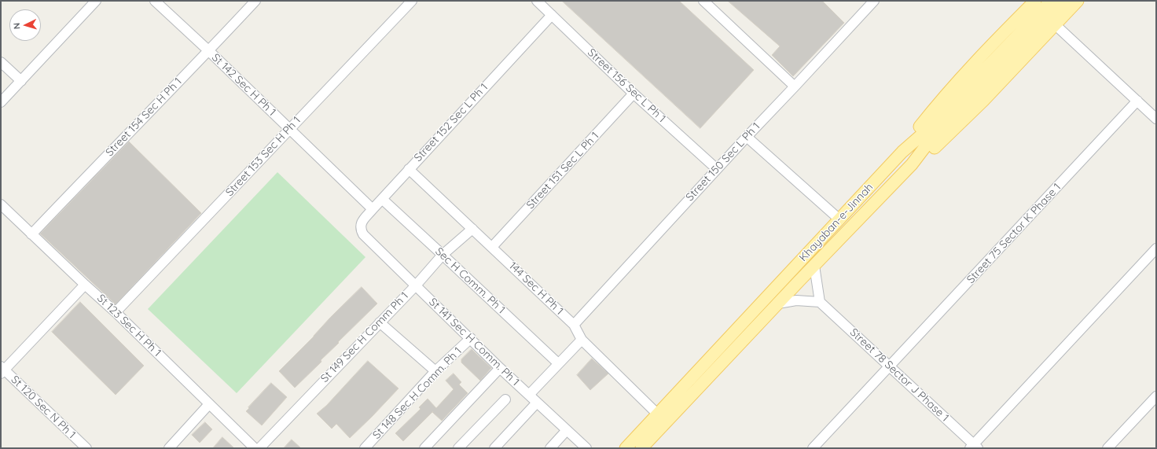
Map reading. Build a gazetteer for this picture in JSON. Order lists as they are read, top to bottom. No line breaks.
{"streets":{"main road":["Khayaban-e-Jinnah"],"street":["St 142 Sec H Ph 1","Street 156 Sec L Ph 1","Street 154 Sec H Ph 1","Street 152 Sec L Ph 1","Street 153 Sec H Ph 1","Street 150 Sec L Ph 1","Street 151 Sec L Ph 1","Street 75 Sector K Phase 1","Sec H Comm. Ph 1","144 Sec H Ph 1","St 123 Sec H Ph 1","St 149 Sec H Comm Ph 1","St 141 Sec H Comm. Ph 1","Street 78 Sector J Phase 1","St 148 Sec H Comm. Ph 1","St 120 Sec N Ph 1"]},"crossings":[["St 142 Sec H Ph 1","Street 154 Sec H Ph 1"],["St 142 Sec H Ph 1","Street 152 Sec L Ph 1"],["St 142 Sec H Ph 1","Street 153 Sec H Ph 1"],["Street 156 Sec L Ph 1","Street 152 Sec L Ph 1"],["Street 156 Sec L Ph 1","Street 150 Sec L Ph 1"],["Street 156 Sec L Ph 1","Street 151 Sec L Ph 1"],["Street 154 Sec H Ph 1","St 123 Sec H Ph 1"],["Street 152 Sec L Ph 1","Sec H Comm. Ph 1"],["Street 152 Sec L Ph 1","144 Sec H Ph 1"],["Street 152 Sec L Ph 1","St 141 Sec H Comm. Ph 1"],["Street 153 Sec H Ph 1","St 123 Sec H Ph 1"],["Street 150 Sec L Ph 1","144 Sec H Ph 1"],["Street 151 Sec L Ph 1","144 Sec H Ph 1"],["Khayaban-e-Jinnah","144 Sec H Ph 1"],["Street 75 Sector K Phase 1","Street 78 Sector J Phase 1"],["Sec H Comm. Ph 1","St 149 Sec H Comm Ph 1"],["144 Sec H Ph 1","St 149 Sec H Comm Ph 1"],["St 149 Sec H Comm Ph 1","St 141 Sec H Comm. Ph 1"],["St 141 Sec H Comm. Ph 1","St 148 Sec H Comm. Ph 1"]],"north":"left"}
